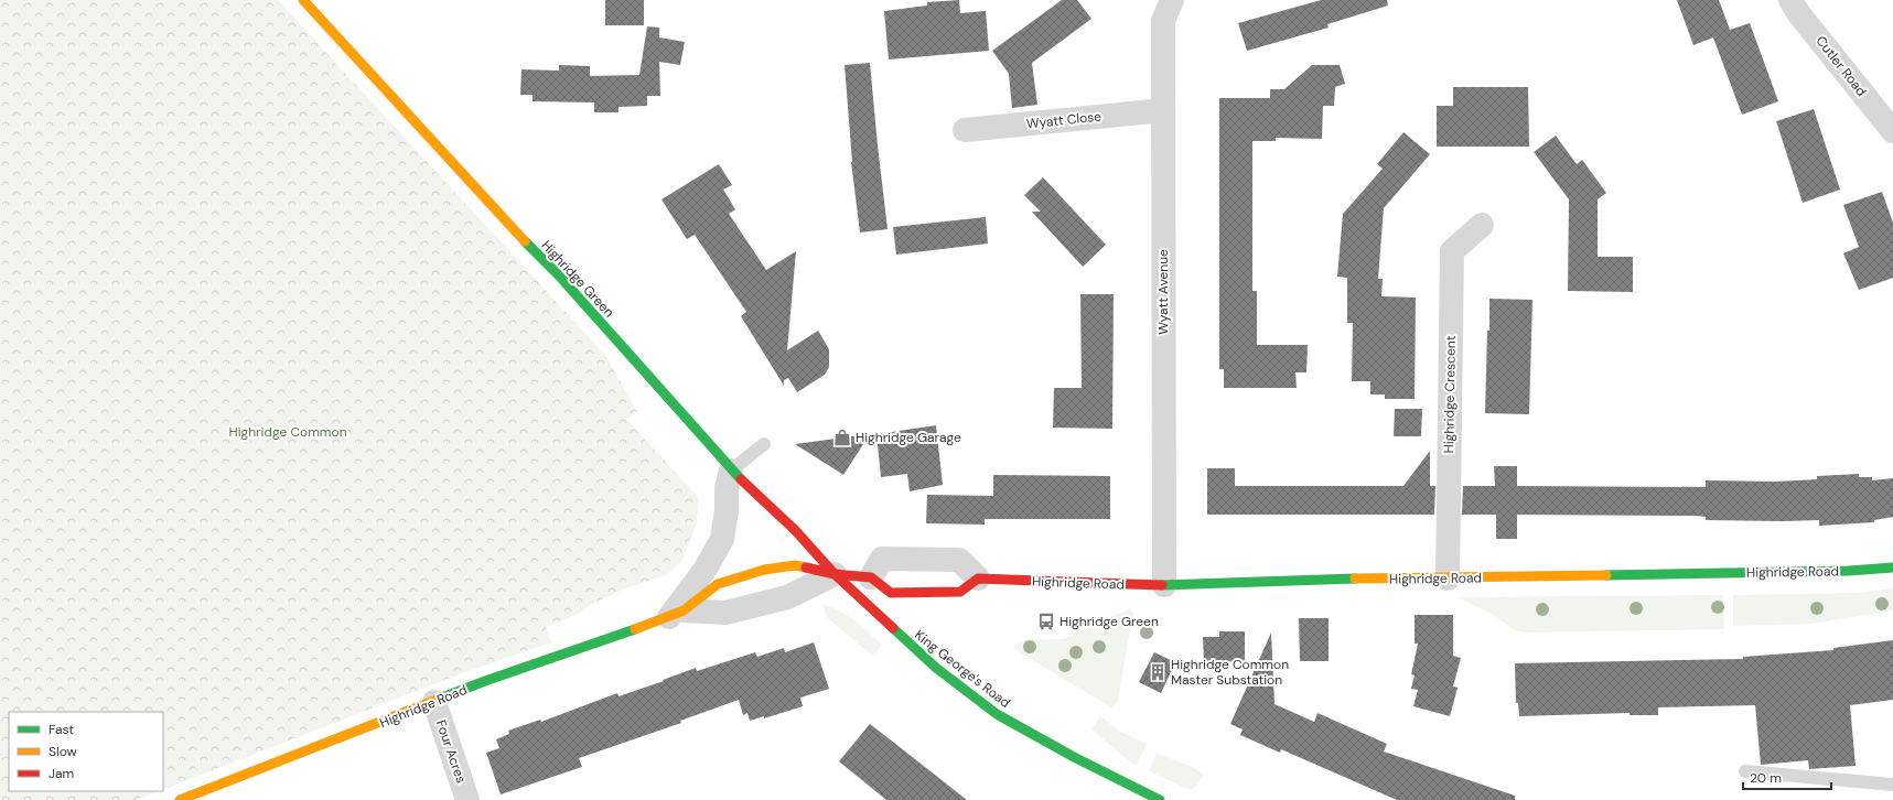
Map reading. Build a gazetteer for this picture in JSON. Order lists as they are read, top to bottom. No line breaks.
{"streets":{"main road":["Highridge Green","Highridge Road","King George's Road"],"street":["Cutler Road","Wyatt Close","Wyatt Avenue","Highridge Crescent","Four Acres"]},"crossings":[["Wyatt Close","Wyatt Avenue"],["Highridge Green","Highridge Road"],["Highridge Green","King George's Road"],["Wyatt Avenue","Highridge Road"],["Highridge Crescent","Highridge Road"],["Highridge Road","King George's Road"],["Highridge Road","Four Acres"]],"parks":["Highridge Common"],"places":{"shop":["Highridge Garage"],"bus stop":["Highridge Green"],"building":["Highridge Common Master Substation"]},"legend":["Fast","Slow","Jam"],"scale_bar":"20 m"}
